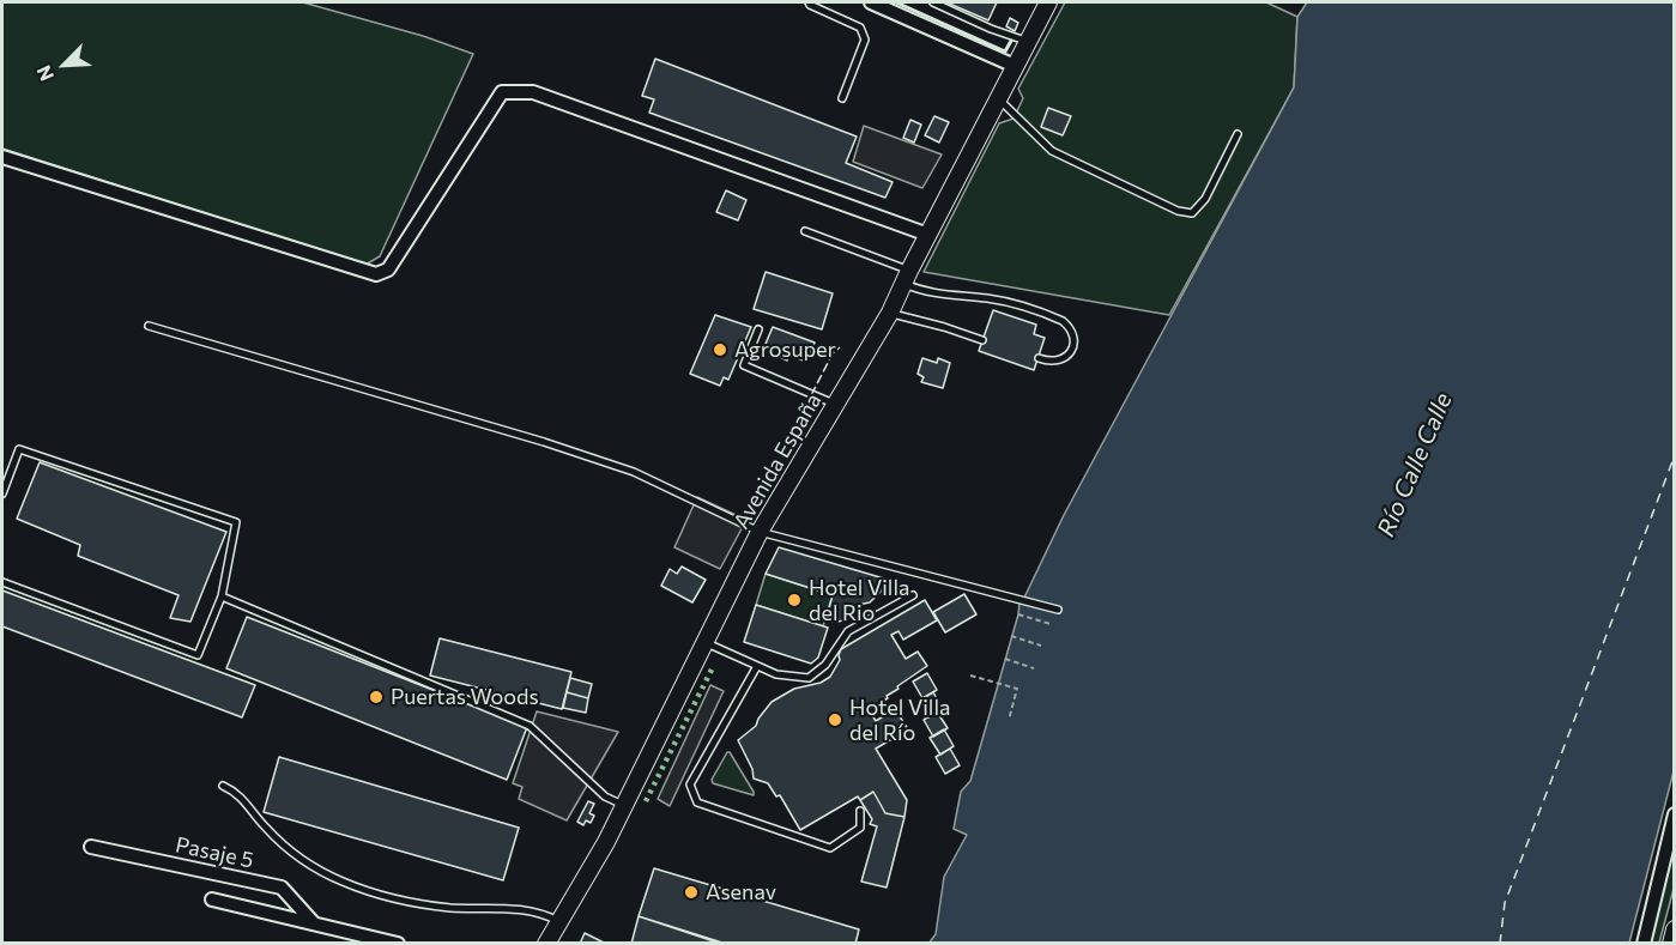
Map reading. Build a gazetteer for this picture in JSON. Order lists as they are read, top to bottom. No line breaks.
{"streets":{"main road":["Avenida España"],"street":["Pasaje 5"]},"water":["Río Calle Calle"],"places":["Agrosuper","Hotel Villa del Rio","Puertas Woods","Hotel Villa del Río","Asenav"],"north":"bottom left"}
